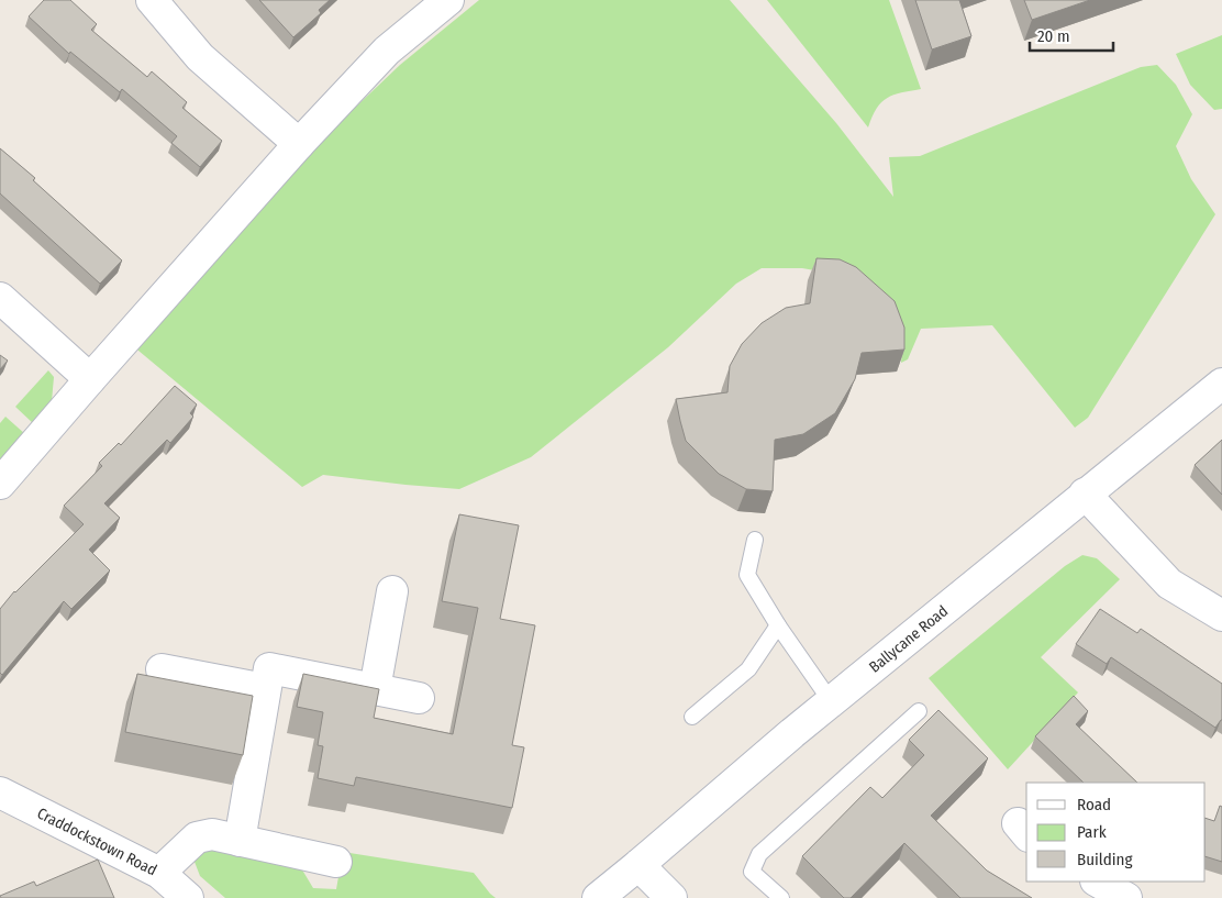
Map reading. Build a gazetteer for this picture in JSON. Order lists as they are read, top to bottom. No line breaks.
{"streets":{"street":["Ballycane Road","Craddockstown Road"]},"legend":["Road","Park","Building"],"scale_bar":"20 m"}
